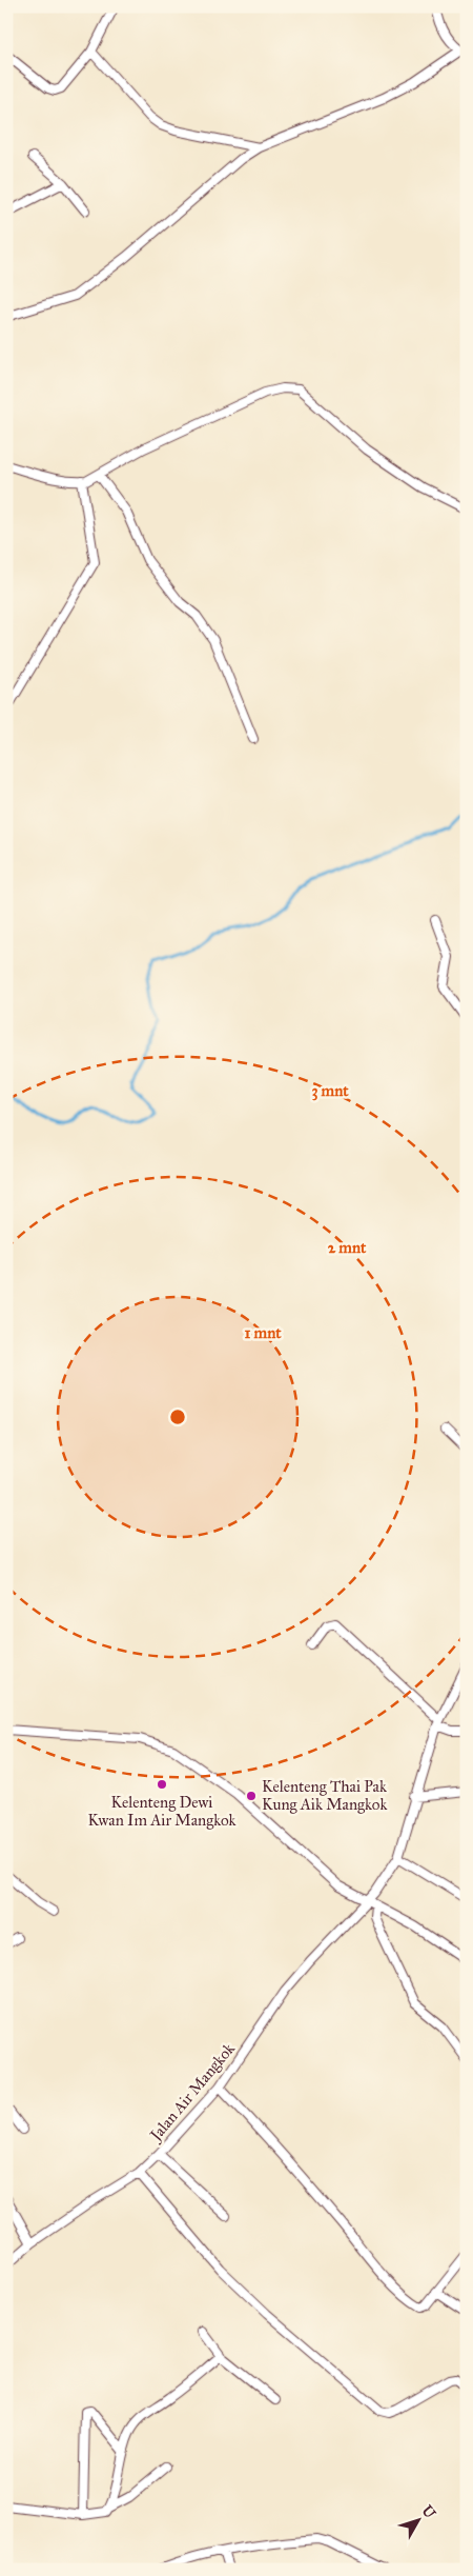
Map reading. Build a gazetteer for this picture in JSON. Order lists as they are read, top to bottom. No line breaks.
{"streets":{"street":["Jalan Air Mangkok"]},"places":["Kelenteng Dewi Kwan Im Air Mangkok","Kelenteng Thai Pak Kung Aik Mangkok"],"north":"top right","rings":["3 mnt","2 mnt","1 mnt"]}
